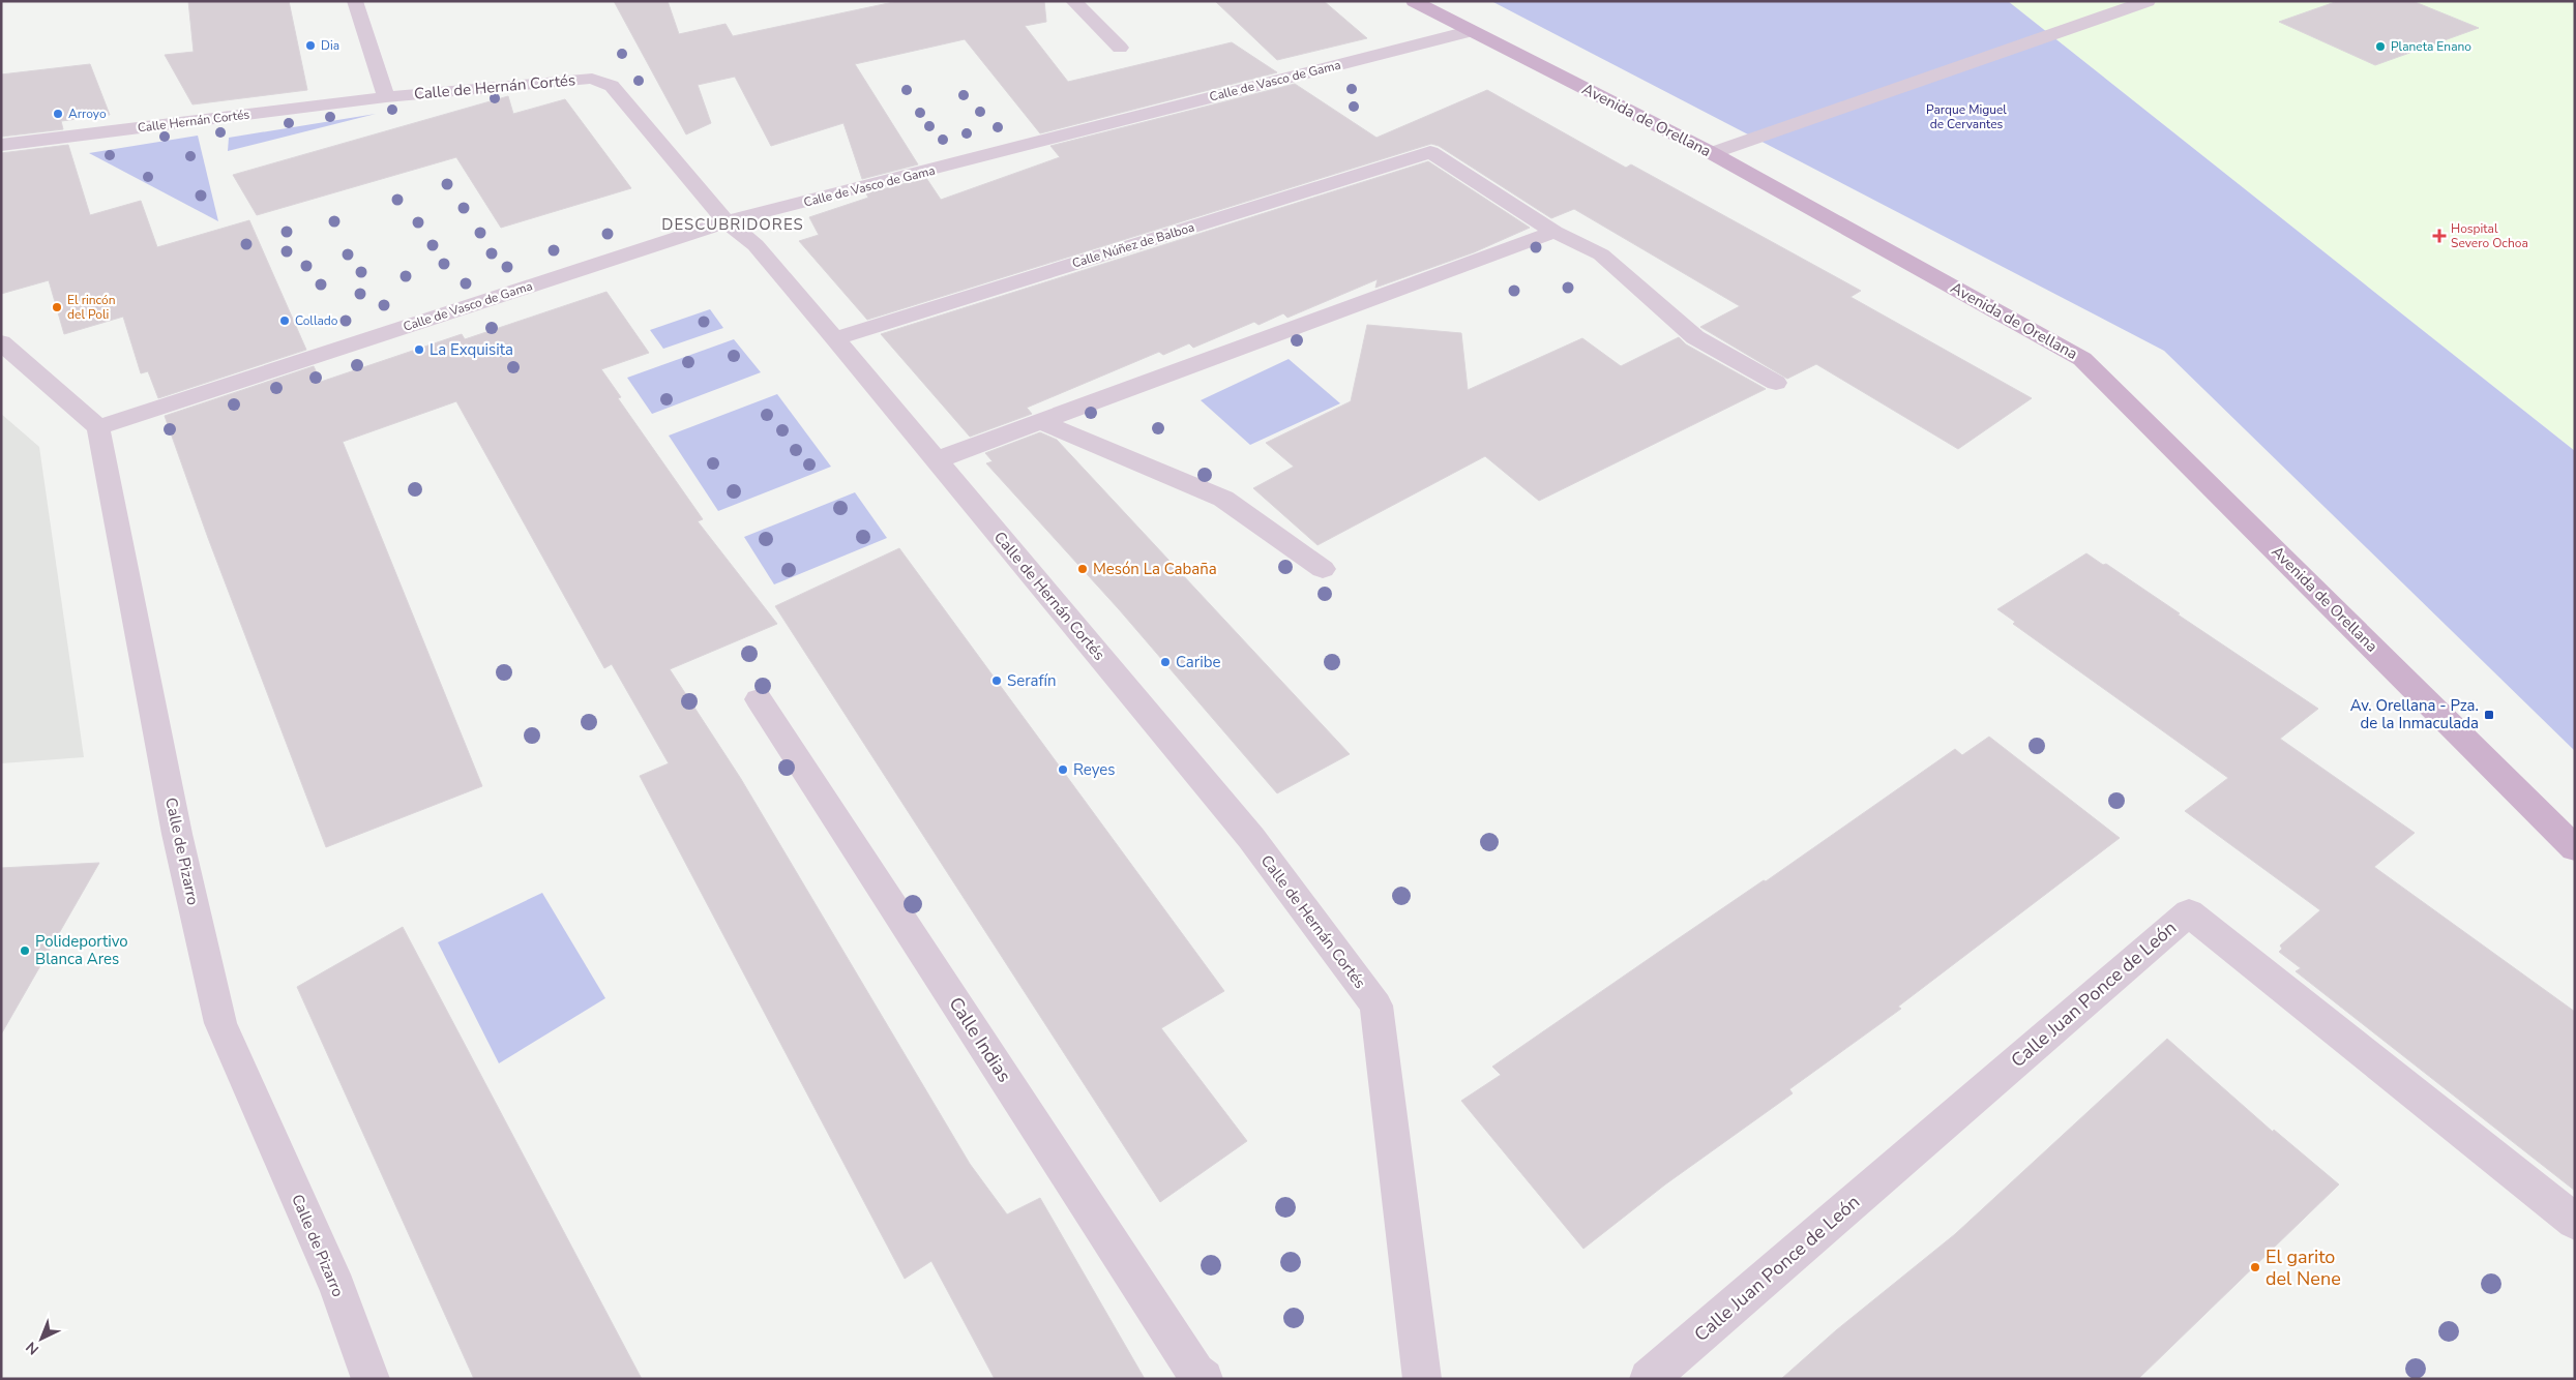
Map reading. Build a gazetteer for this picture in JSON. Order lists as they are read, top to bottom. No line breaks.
{"streets":{"main road":["Avenida de Orellana"],"street":["Calle de Vasco de Gama","Calle de Hernán Cortés","Calle Hernán Cortés","Calle Núñez de Balboa","Calle de Pizarro","Calle Juan Ponce de León","Calle Indias"]},"crossings":[["Calle de Vasco de Gama","Calle de Hernán Cortés"],["Calle de Vasco de Gama","Avenida de Orellana"],["Calle de Vasco de Gama","Calle de Pizarro"],["Calle de Hernán Cortés","Calle Hernán Cortés"],["Calle de Hernán Cortés","Calle Núñez de Balboa"]],"districts":["DESCUBRIDORES"],"parks":["Parque Miguel de Cervantes"],"places":{"other":["Dia","Planeta Enano","Arroyo","El rincón del Poli","Collado","La Exquisita","Mesón La Cabaña","Caribe","Serafín","Reyes","Polideportivo Blanca Ares","El garito del Nene"],"health":["Hospital Severo Ochoa"],"transit":["Av. Orellana - Pza. de la Inmaculada"]},"north":"bottom left"}
